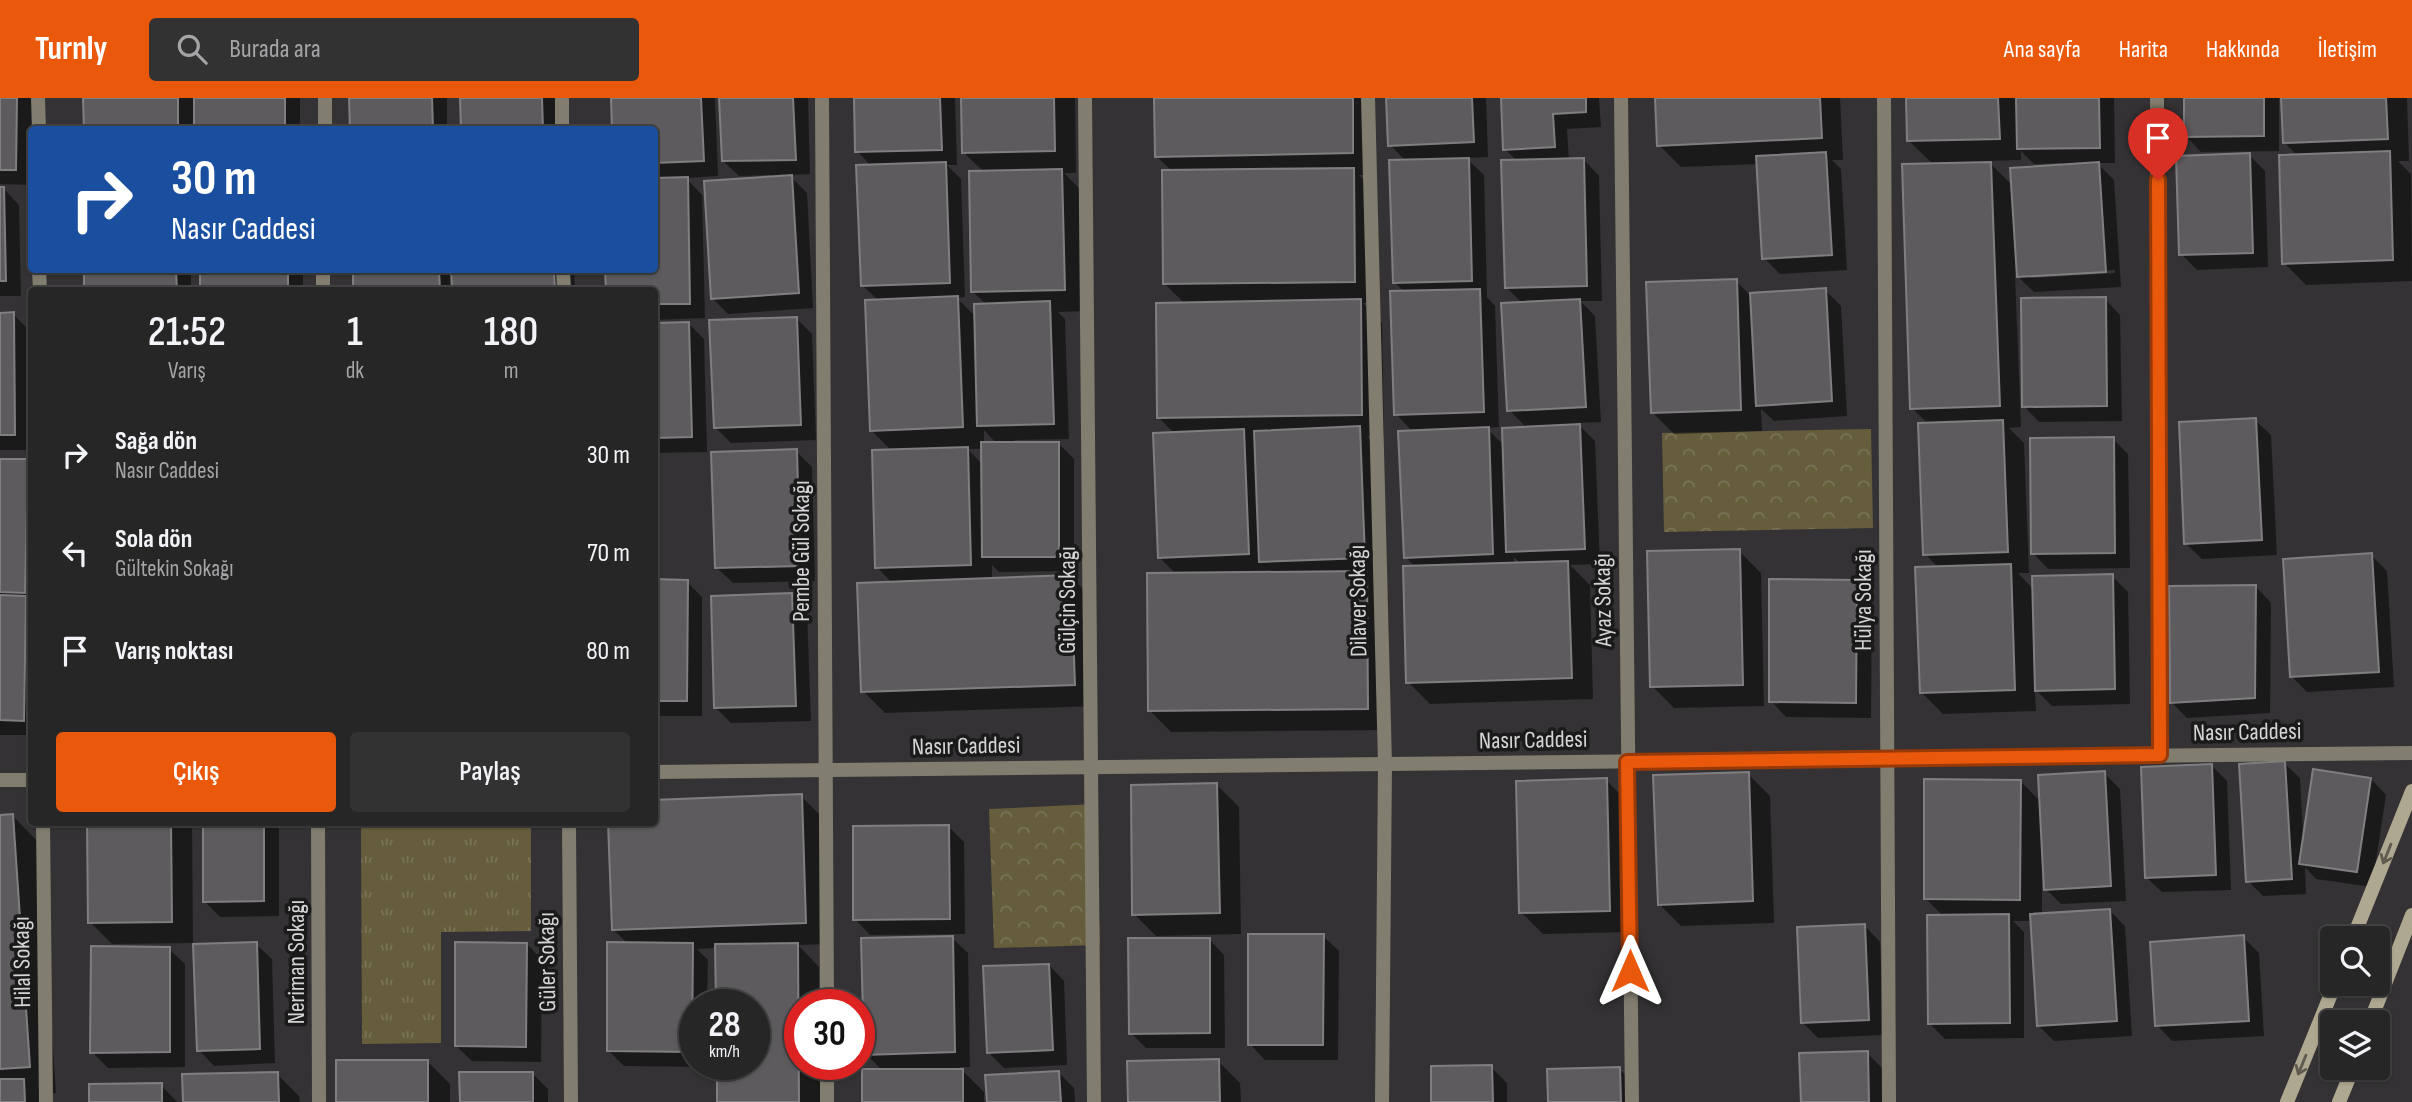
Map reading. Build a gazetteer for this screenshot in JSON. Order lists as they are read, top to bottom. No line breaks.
{"streets":{"street":["Pembe Gül Sokağı","Gülçin Sokağı","Ayaz Sokağı","Hülya Sokağı","Dilaver Sokağı","Nasır Caddesi","Hilal Sokağı","Neriman Sokağı","Güler Sokağı"]},"crossings":[["Pembe Gül Sokağı","Nasır Caddesi"],["Gülçin Sokağı","Nasır Caddesi"],["Ayaz Sokağı","Nasır Caddesi"],["Hülya Sokağı","Nasır Caddesi"],["Dilaver Sokağı","Nasır Caddesi"]],"page":{"header":"Turnly","search":"Burada ara","nav":["Ana sayfa","Harita","Hakkında","İletişim"],"turn":["30 m","Nasır Caddesi"],"eta":["21:52","Varış","1","dk","180","m"],"list":[{"name":"Sağa dön","note":"Nasır Caddesi","value":"30 m"},{"name":"Sola dön","note":"Gültekin Sokağı","value":"70 m"},{"name":"Varış noktası","value":"80 m"}],"buttons":["Çıkış","Paylaş"],"speed":"28 km/h","limit":"30"}}
